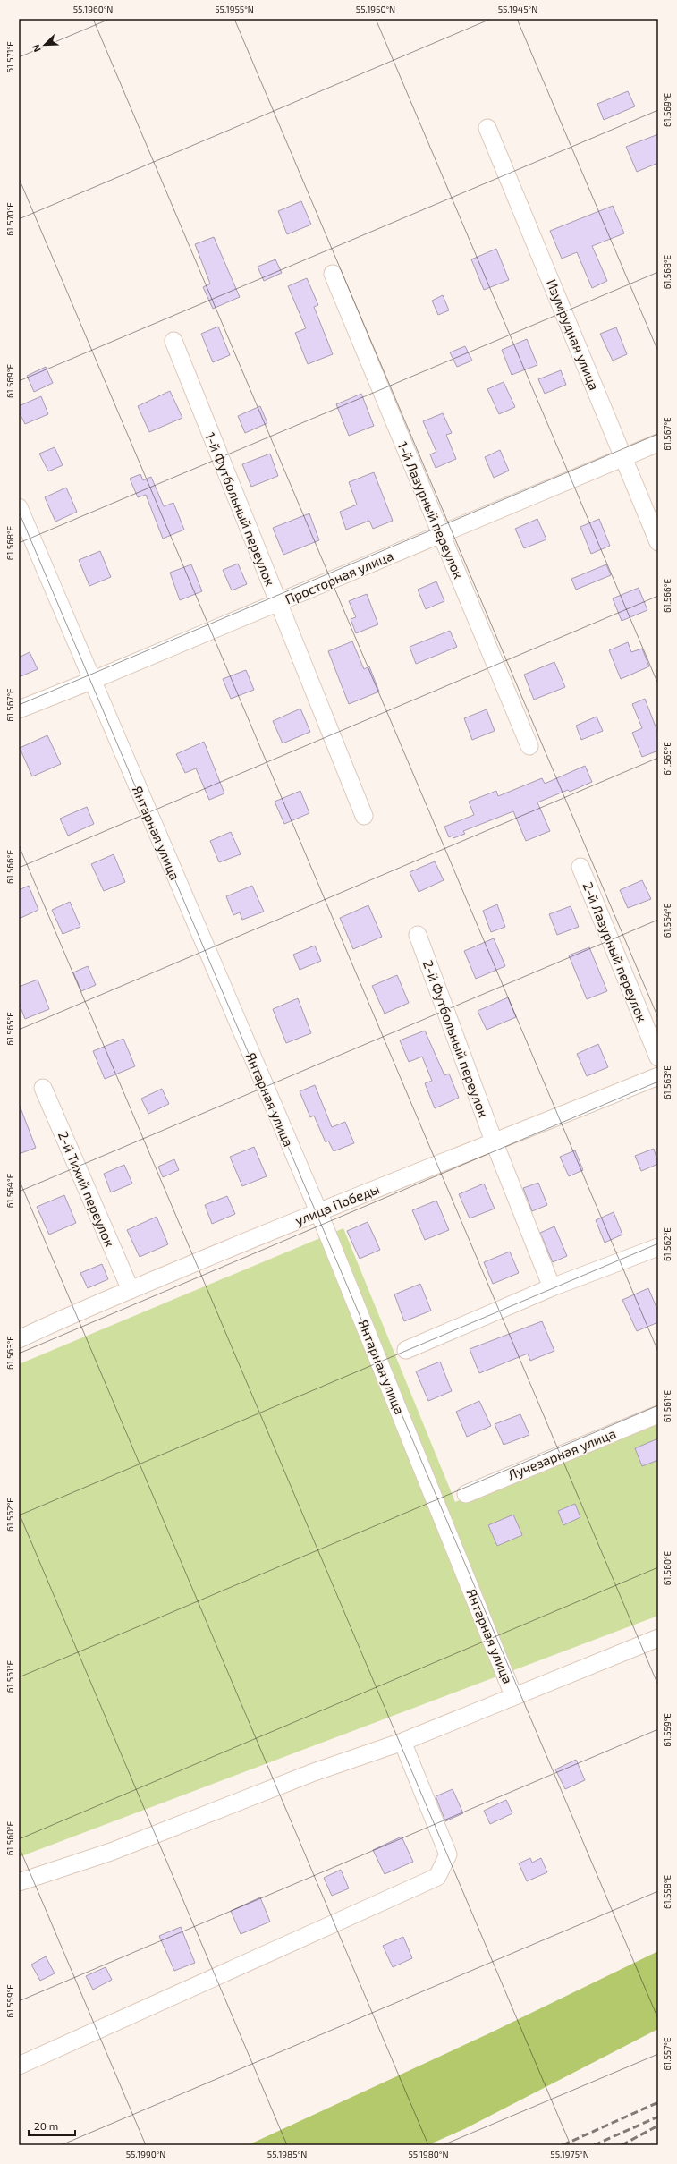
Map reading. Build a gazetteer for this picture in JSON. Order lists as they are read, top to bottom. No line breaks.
{"streets":{"street":["Изумрудная улица","1-й Футбольный переулок","1-й Лазурный переулок","Просторная улица","Янтарная улица","2-й Лазурный переулок","2-й Футбольный переулок","2-й Тихий переулок","улица Победы","Лучезарная улица"]},"crossings":[["Изумрудная улица","Просторная улица"],["1-й Футбольный переулок","Просторная улица"],["1-й Лазурный переулок","Просторная улица"],["Просторная улица","Янтарная улица"],["Янтарная улица","улица Победы"],["2-й Футбольный переулок","улица Победы"],["2-й Тихий переулок","улица Победы"]],"scale_bar":"20 m","north":"bottom left","coordinates":["55.1960°N","55.1955°N","55.1950°N","55.1945°N","61.571°E","61.569°E","61.570°E","61.568°E","61.567°E","61.566°E","61.565°E","61.564°E","61.563°E","61.562°E","61.561°E","61.560°E","61.559°E","61.558°E","61.557°E","55.1990°N","55.1985°N","55.1980°N","55.1975°N"]}
